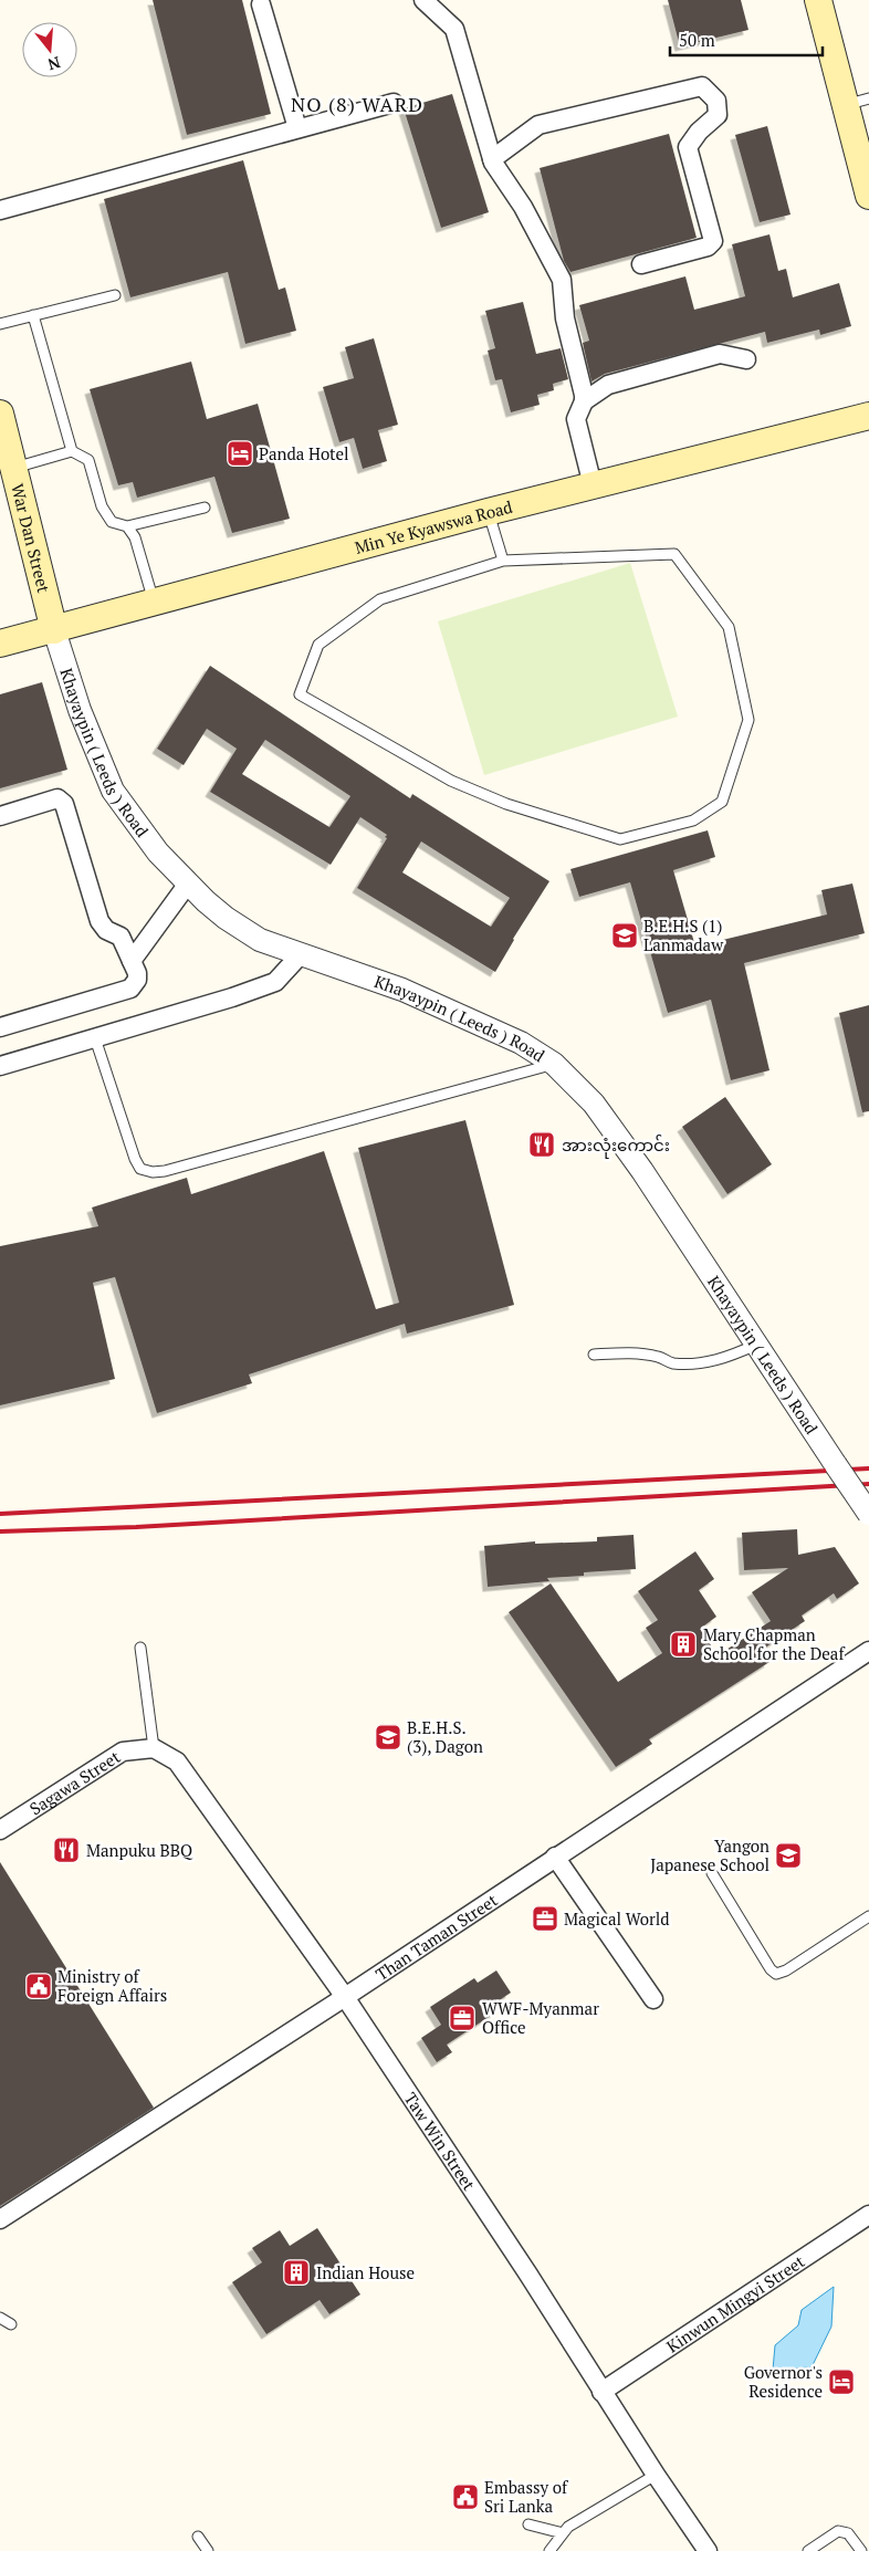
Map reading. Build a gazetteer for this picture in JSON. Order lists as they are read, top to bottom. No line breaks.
{"streets":{"main road":["Min Ye Kyawswa Road","War Dan Street"],"street":["Khayaypin ( Leeds ) Road","Sagawa Street","Than Taman Street","Taw Win Street","Kinwun Mingyi Street"]},"crossings":[["Min Ye Kyawswa Road","War Dan Street"],["Min Ye Kyawswa Road","Khayaypin ( Leeds ) Road"],["War Dan Street","Khayaypin ( Leeds ) Road"],["Sagawa Street","Taw Win Street"],["Than Taman Street","Taw Win Street"],["Taw Win Street","Kinwun Mingyi Street"]],"districts":["NO (8) WARD"],"places":{"hotel":["Panda Hotel","Governor's Residence"],"school or university":["B.E.H.S (1) Lanmadaw","B.E.H.S. (3), Dagon","Yangon Japanese School"],"restaurant":["အားလုံးကောင်း","Manpuku BBQ"],"building":["Mary Chapman School for the Deaf","Indian House"],"office":["Magical World","WWF-Myanmar Office"],"public building":["Ministry of Foreign Affairs","Embassy of Sri Lanka"]},"scale_bar":"50 m","north":"bottom"}
